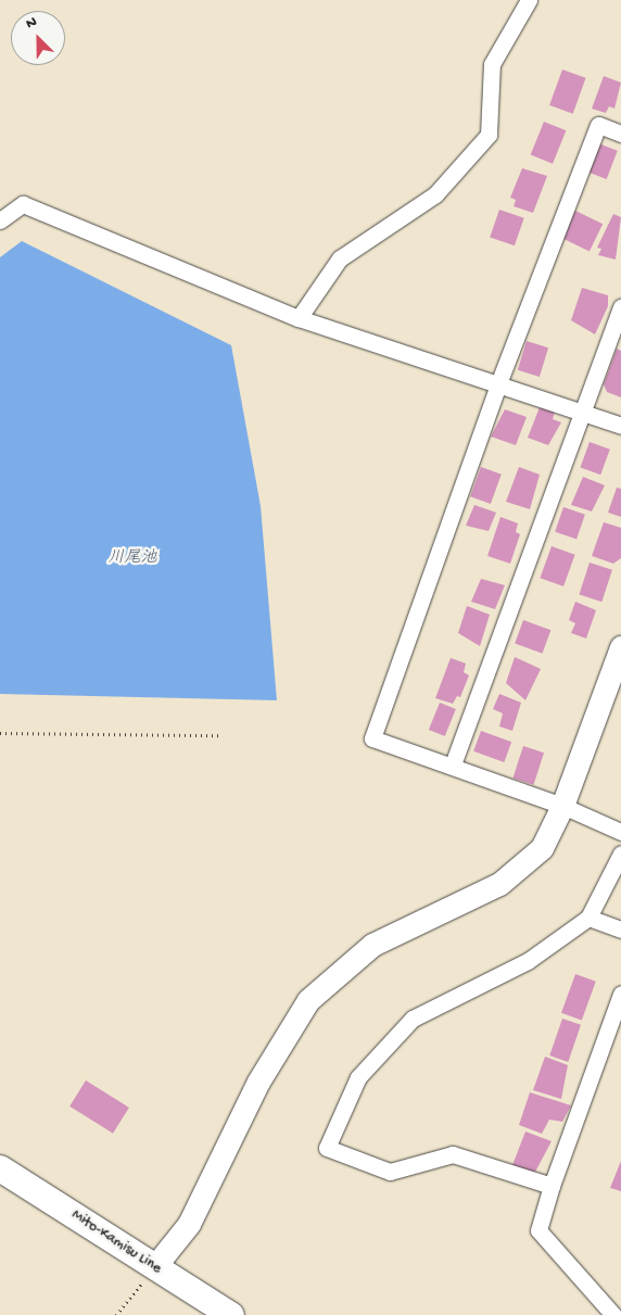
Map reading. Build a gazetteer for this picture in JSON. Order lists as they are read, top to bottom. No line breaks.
{"streets":{"main road":["Mito-Kamisu Line"]},"water":["川尾池"],"north":"top left"}
